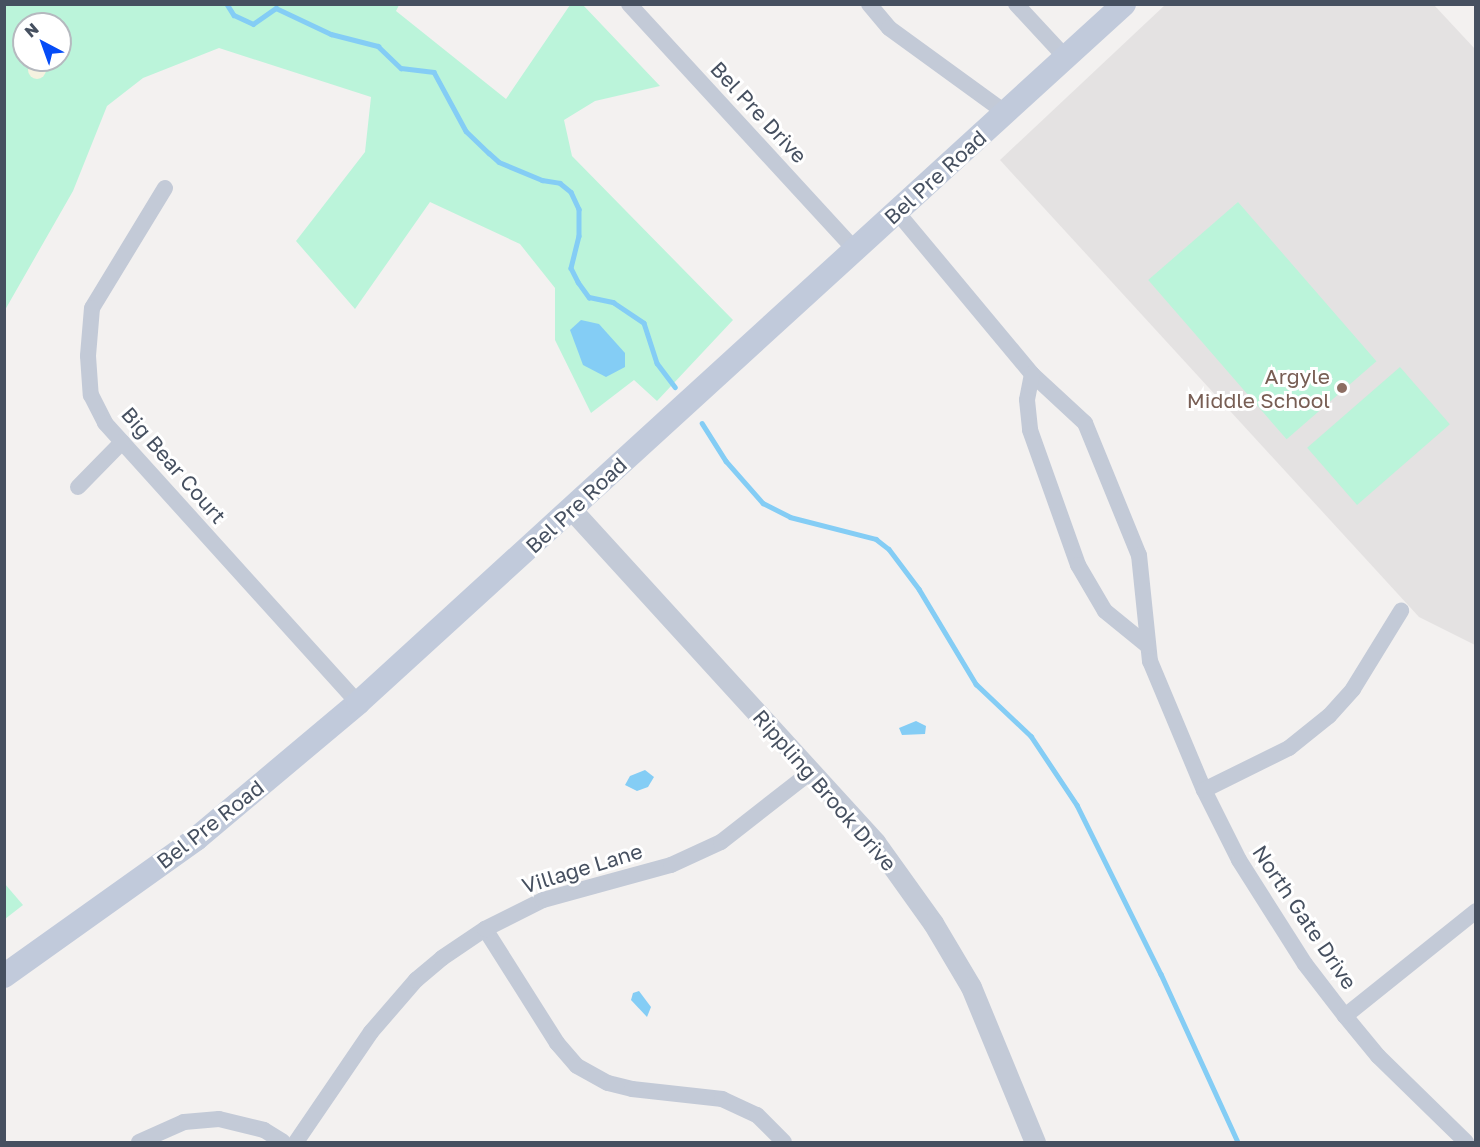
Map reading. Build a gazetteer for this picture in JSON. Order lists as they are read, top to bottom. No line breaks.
{"streets":{"main road":["Bel Pre Road"],"street":["Bel Pre Drive","Big Bear Court","Rippling Brook Drive","Village Lane","North Gate Drive"]},"crossings":[["Bel Pre Drive","Bel Pre Road"],["Bel Pre Road","Big Bear Court"],["Bel Pre Road","Rippling Brook Drive"],["Bel Pre Road","North Gate Drive"],["Rippling Brook Drive","Village Lane"]],"places":["Argyle Middle School"],"north":"top left"}
